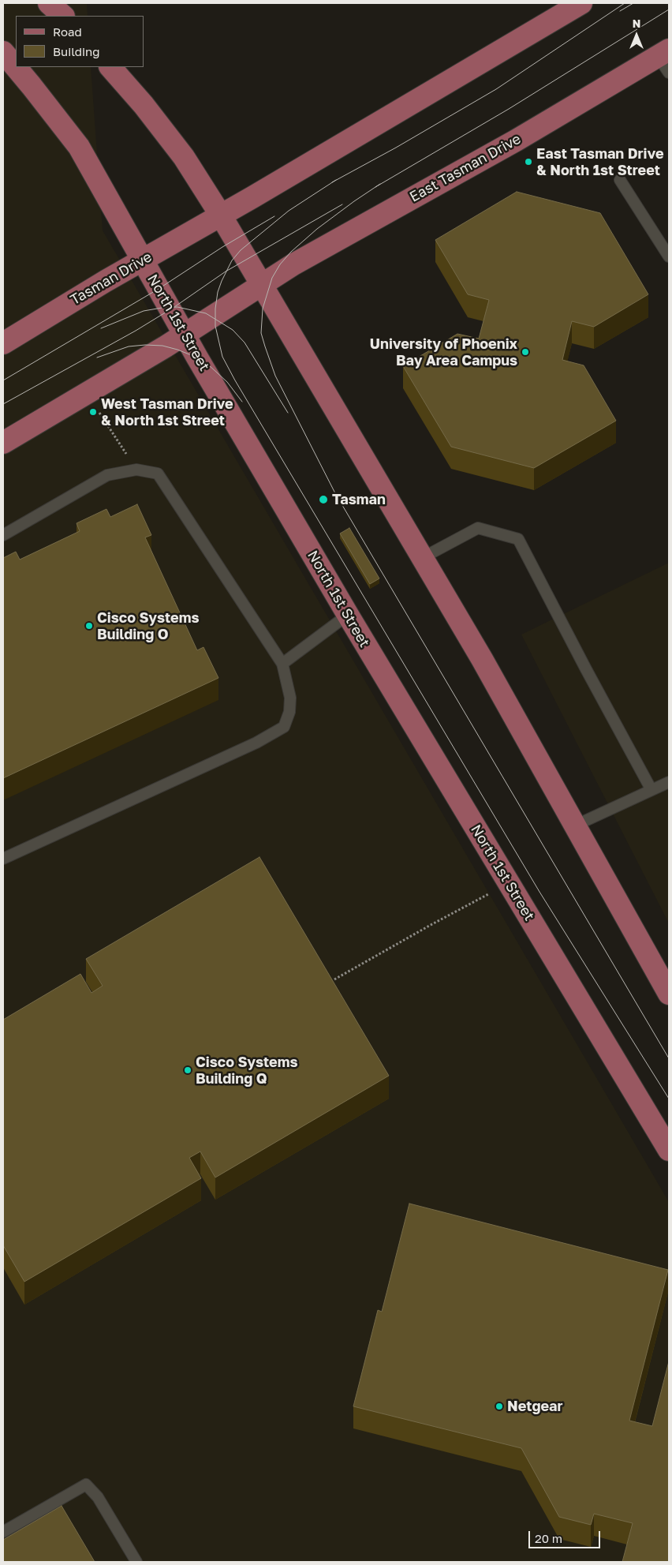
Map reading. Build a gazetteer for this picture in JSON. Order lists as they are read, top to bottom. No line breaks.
{"streets":{"main road":["East Tasman Drive","Tasman Drive","North 1st Street"]},"crossings":[["Tasman Drive","North 1st Street"]],"places":["East Tasman Drive & North 1st Street","University of Phoenix Bay Area Campus","West Tasman Drive & North 1st Street","Tasman","Cisco Systems Building O","Cisco Systems Building Q","Netgear"],"legend":["Road","Building"],"scale_bar":"20 m","north":"top"}
